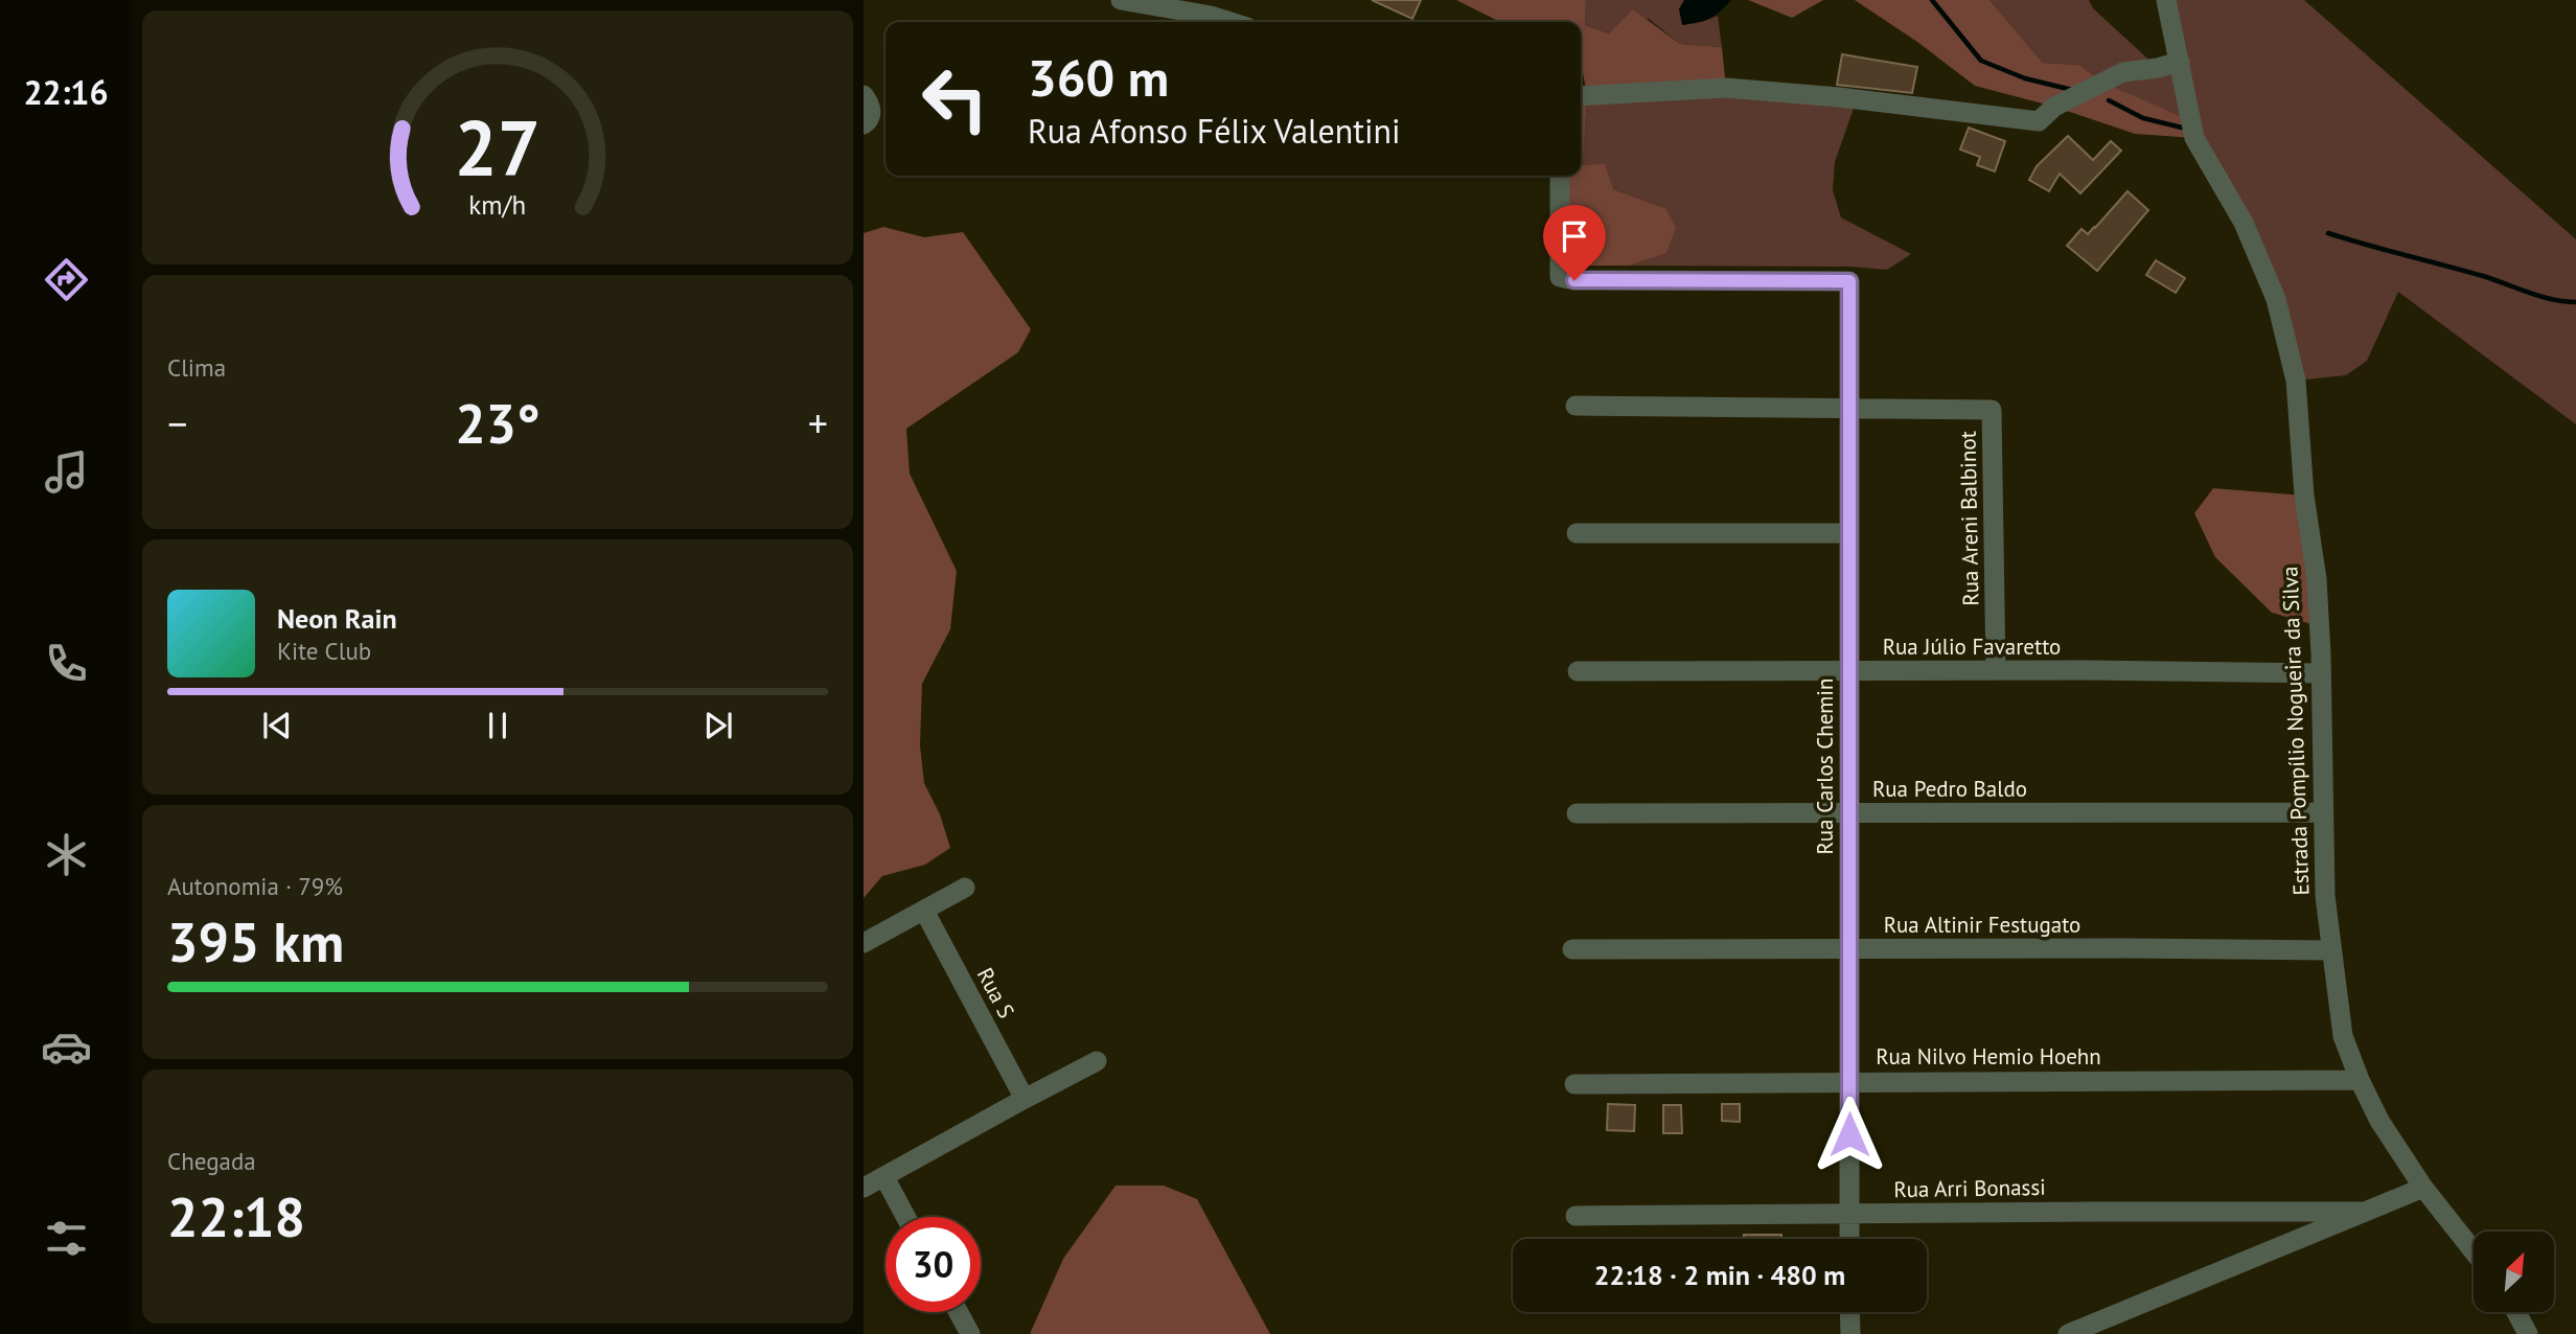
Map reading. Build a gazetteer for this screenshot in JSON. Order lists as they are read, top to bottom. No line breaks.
{"streets":{"street":["Rua Areni Balbinot","Rua Júlio Favaretto","Estrada Pompílio Nogueira da Silva","Rua Carlos Chemin","Rua Pedro Baldo","Rua Altinir Festugato","Rua S","Rua Nilvo Hemio Hoehn","Rua Arri Bonassi"]},"crossings":[["Rua Areni Balbinot","Rua Júlio Favaretto"],["Rua Areni Balbinot","Rua Carlos Chemin"],["Rua Júlio Favaretto","Estrada Pompílio Nogueira da Silva"],["Rua Júlio Favaretto","Rua Carlos Chemin"],["Estrada Pompílio Nogueira da Silva","Rua Pedro Baldo"],["Estrada Pompílio Nogueira da Silva","Rua Altinir Festugato"],["Estrada Pompílio Nogueira da Silva","Rua Nilvo Hemio Hoehn"],["Rua Carlos Chemin","Rua Pedro Baldo"],["Rua Carlos Chemin","Rua Altinir Festugato"],["Rua Carlos Chemin","Rua Nilvo Hemio Hoehn"],["Rua Carlos Chemin","Rua Arri Bonassi"]],"north":"top right","page":{"tabs":"22:16","turn":["360 m","Rua Afonso Félix Valentini"],"tile":["Clima",["Autonomia · 79%","395 km"],["Chegada","22:18"]],"heat":["−","23°","+"],"song":["Neon Rain","Kite Club"],"limit":"30","trip":"22:18 · 2 min · 480 m","gauge":["27","km/h"]}}
